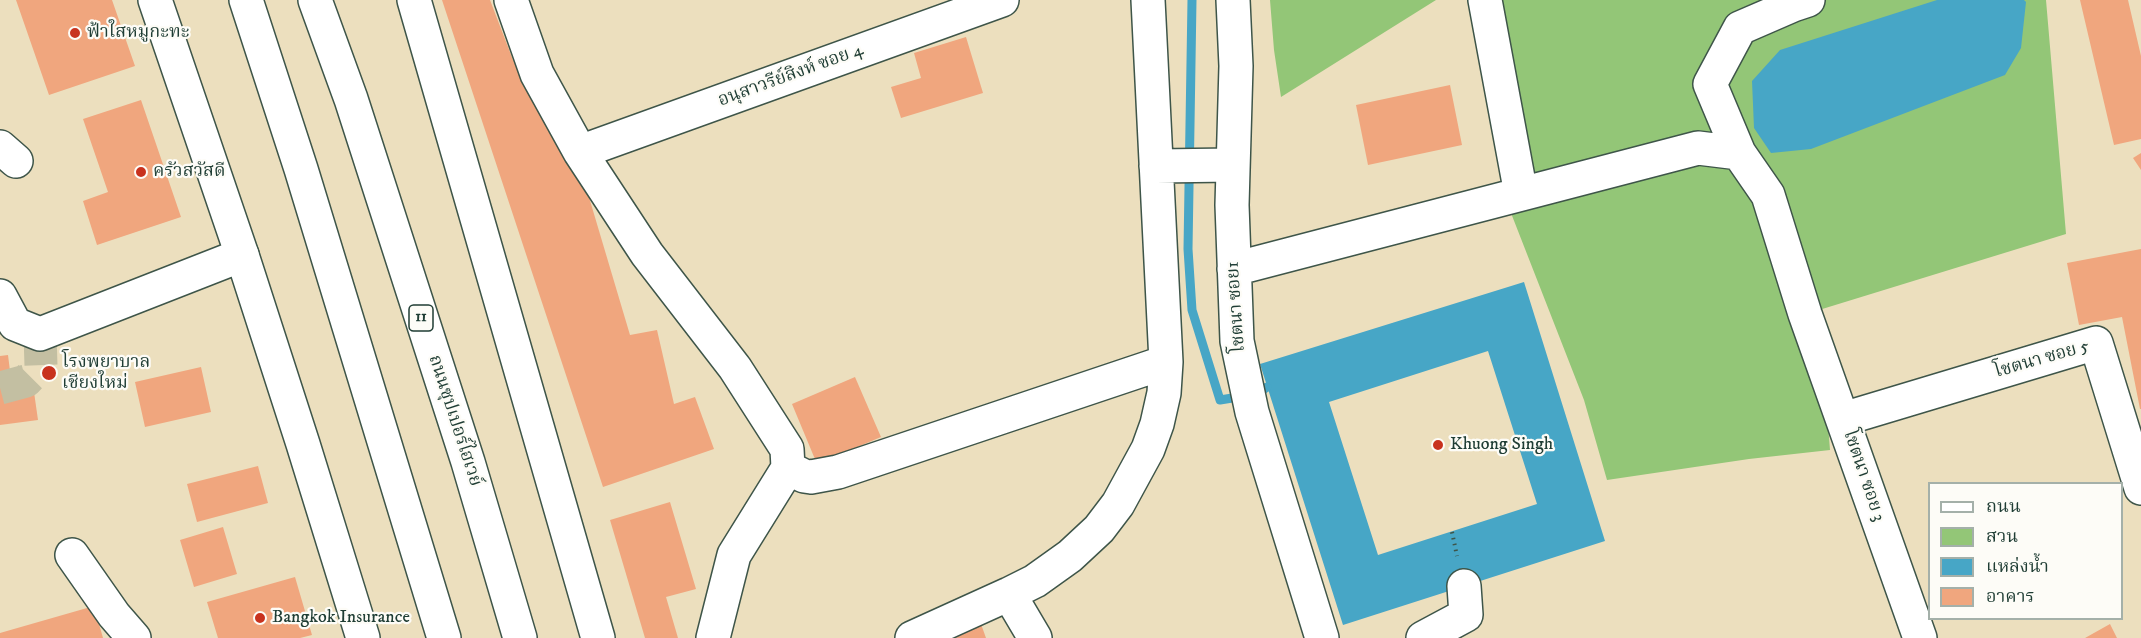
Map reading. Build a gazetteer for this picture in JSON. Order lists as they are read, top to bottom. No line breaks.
{"streets":{"main road":["อนุสาวรีย์สิงห์ ซอย 4","โชตนา ซอย1","11","โชตนา ซอย 5","ถนนซุปเปอร์ไฮเวย์","โชตนา ซอย 3"]},"crossings":[["โชตนา ซอย 5","โชตนา ซอย 3"]],"places":["ฟ้าใสหมูกะทะ","ครัวสวัสดี","โรงพยาบาล เชียงใหม่","Khuong Singh","Bangkok Insurance"],"legend":["ถนน","สวน","แหล่งน้ำ","อาคาร"]}
